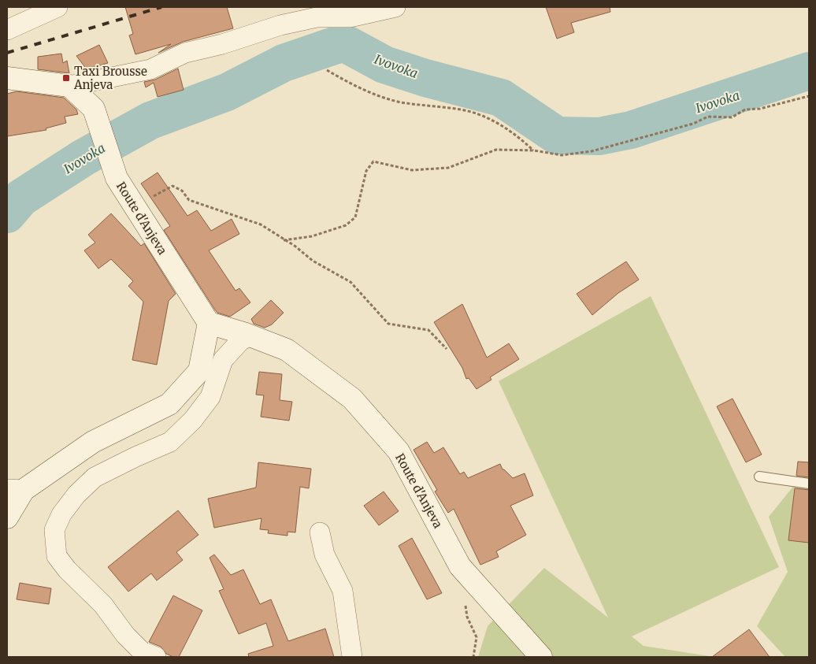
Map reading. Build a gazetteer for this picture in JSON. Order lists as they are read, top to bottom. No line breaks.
{"streets":{"street":["Route d'Anjeva"]},"water":["Ivovoka"],"places":{"transit":["Taxi Brousse Anjeva"]}}
